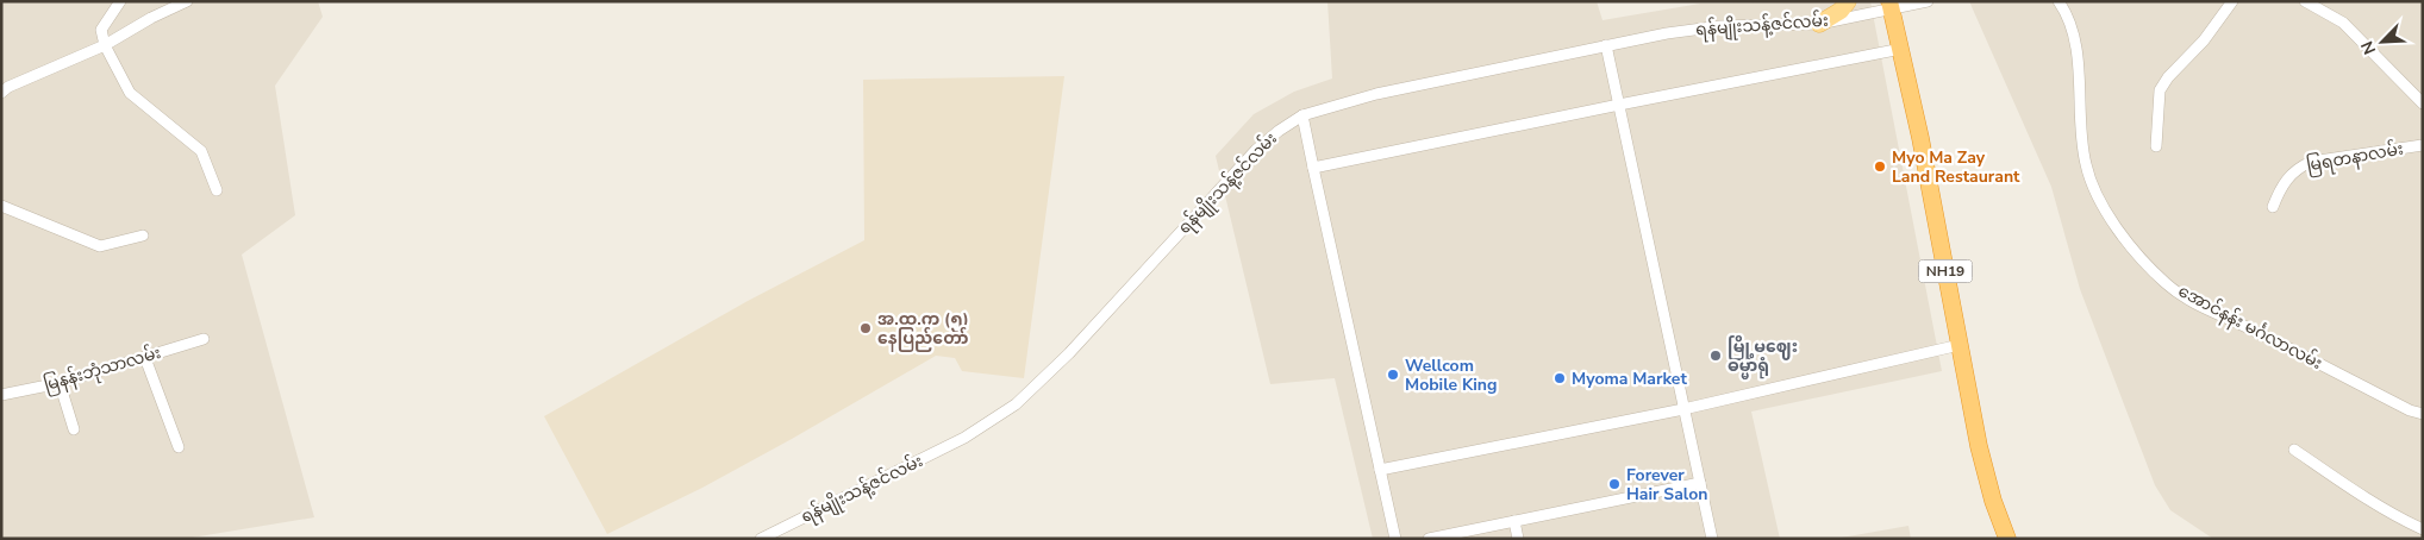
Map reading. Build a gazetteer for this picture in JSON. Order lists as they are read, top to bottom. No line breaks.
{"streets":{"highway":["NH19"],"street":["ရန်မျိုးသန့်ဇင်လမ်း","မြရတနာလမ်း","အောင်နန်း မင်္ဂလာလမ်း","မြနန်းဘုံသာလမ်း"]},"crossings":[["ရန်မျိုးသန့်ဇင်လမ်း","NH19"]],"places":["Myo Ma Zay Land Restaurant","အ.ထ.က (၅) နေပြည်တော်","မြို့မဈေး ဓမ္မာရုံ","Wellcom Mobile King","Myoma Market","Forever Hair Salon"],"north":"bottom left"}
